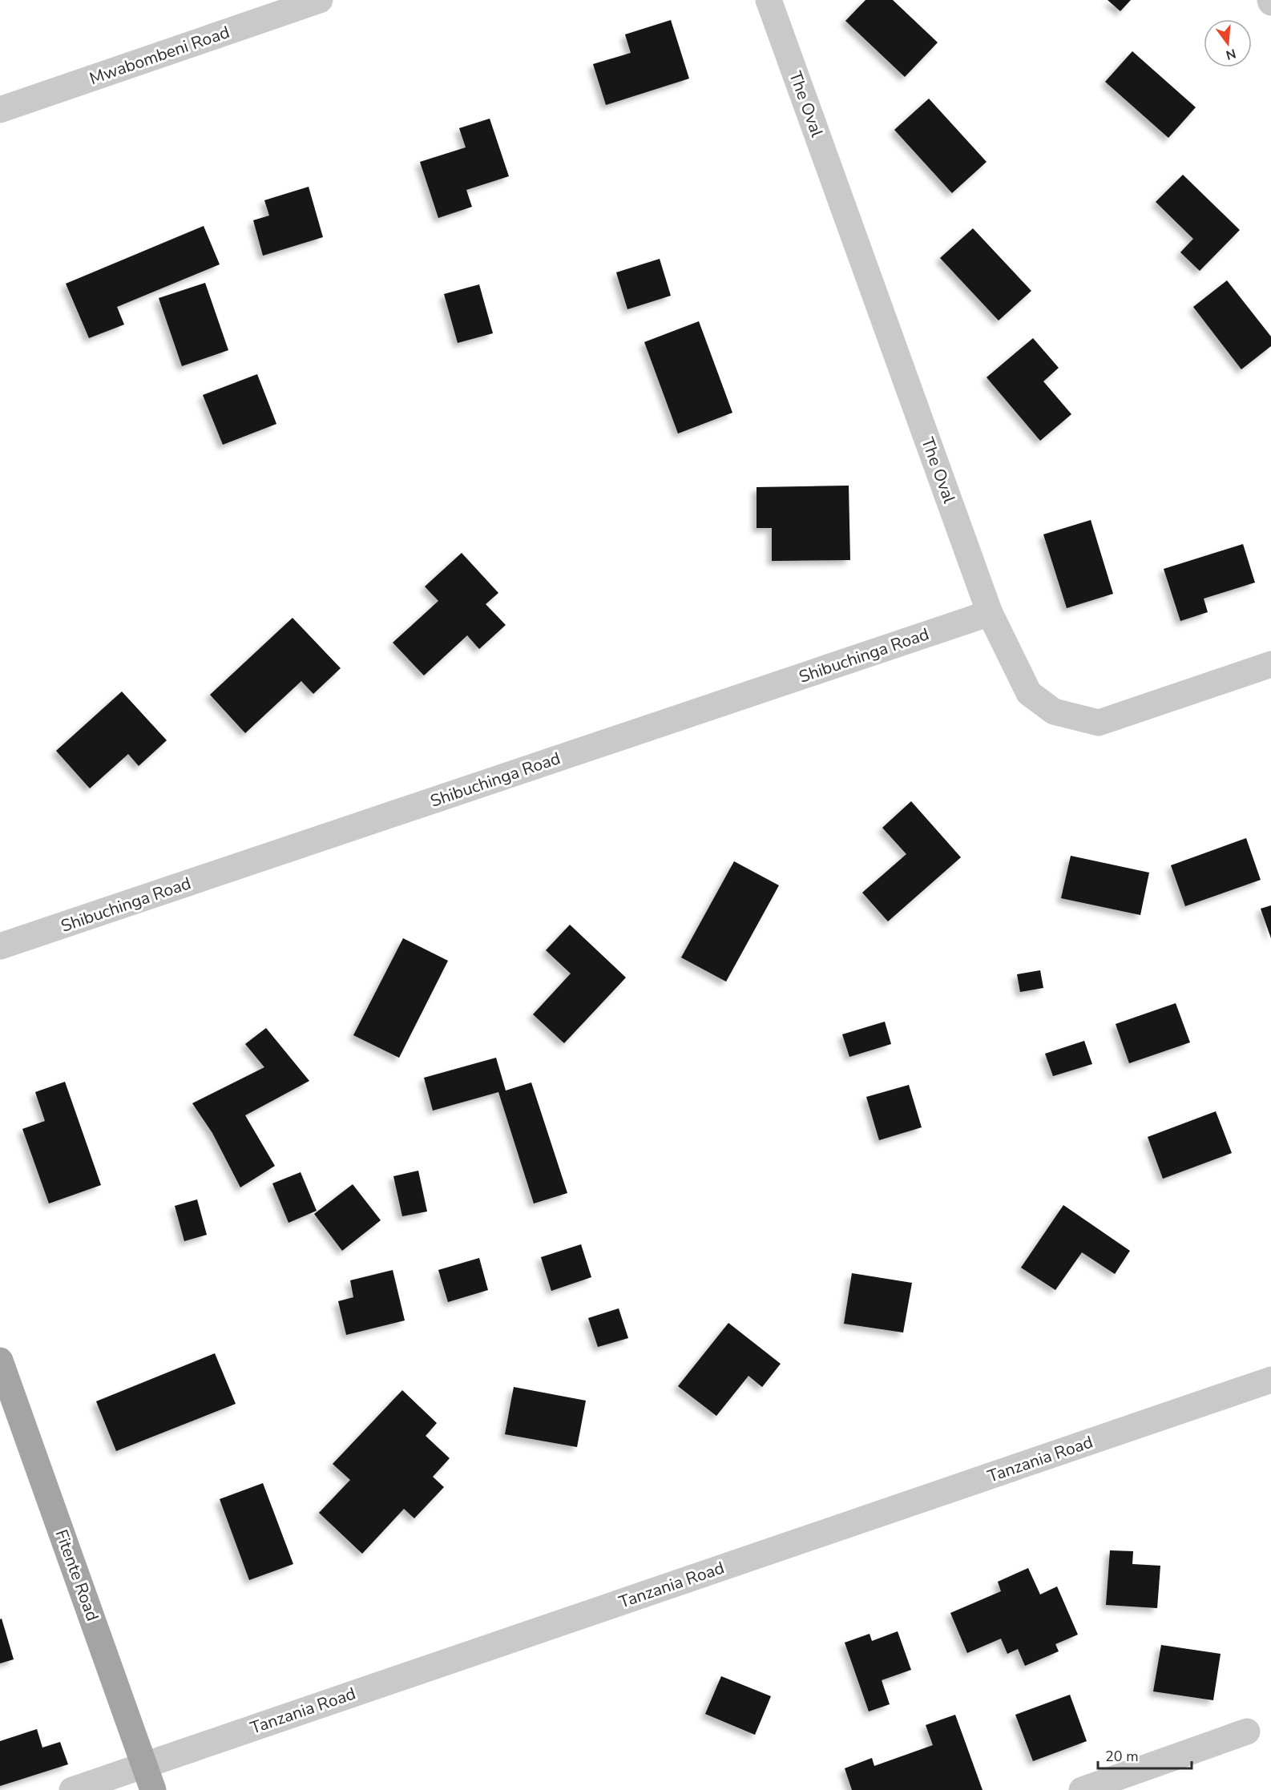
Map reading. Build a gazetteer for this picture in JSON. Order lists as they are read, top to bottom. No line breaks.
{"streets":{"main road":["Fitente Road"],"street":["Mwabombeni Road","The Oval","Shibuchinga Road","Tanzania Road"]},"crossings":[["The Oval","Shibuchinga Road"],["Tanzania Road","Fitente Road"]],"scale_bar":"20 m","north":"bottom"}
